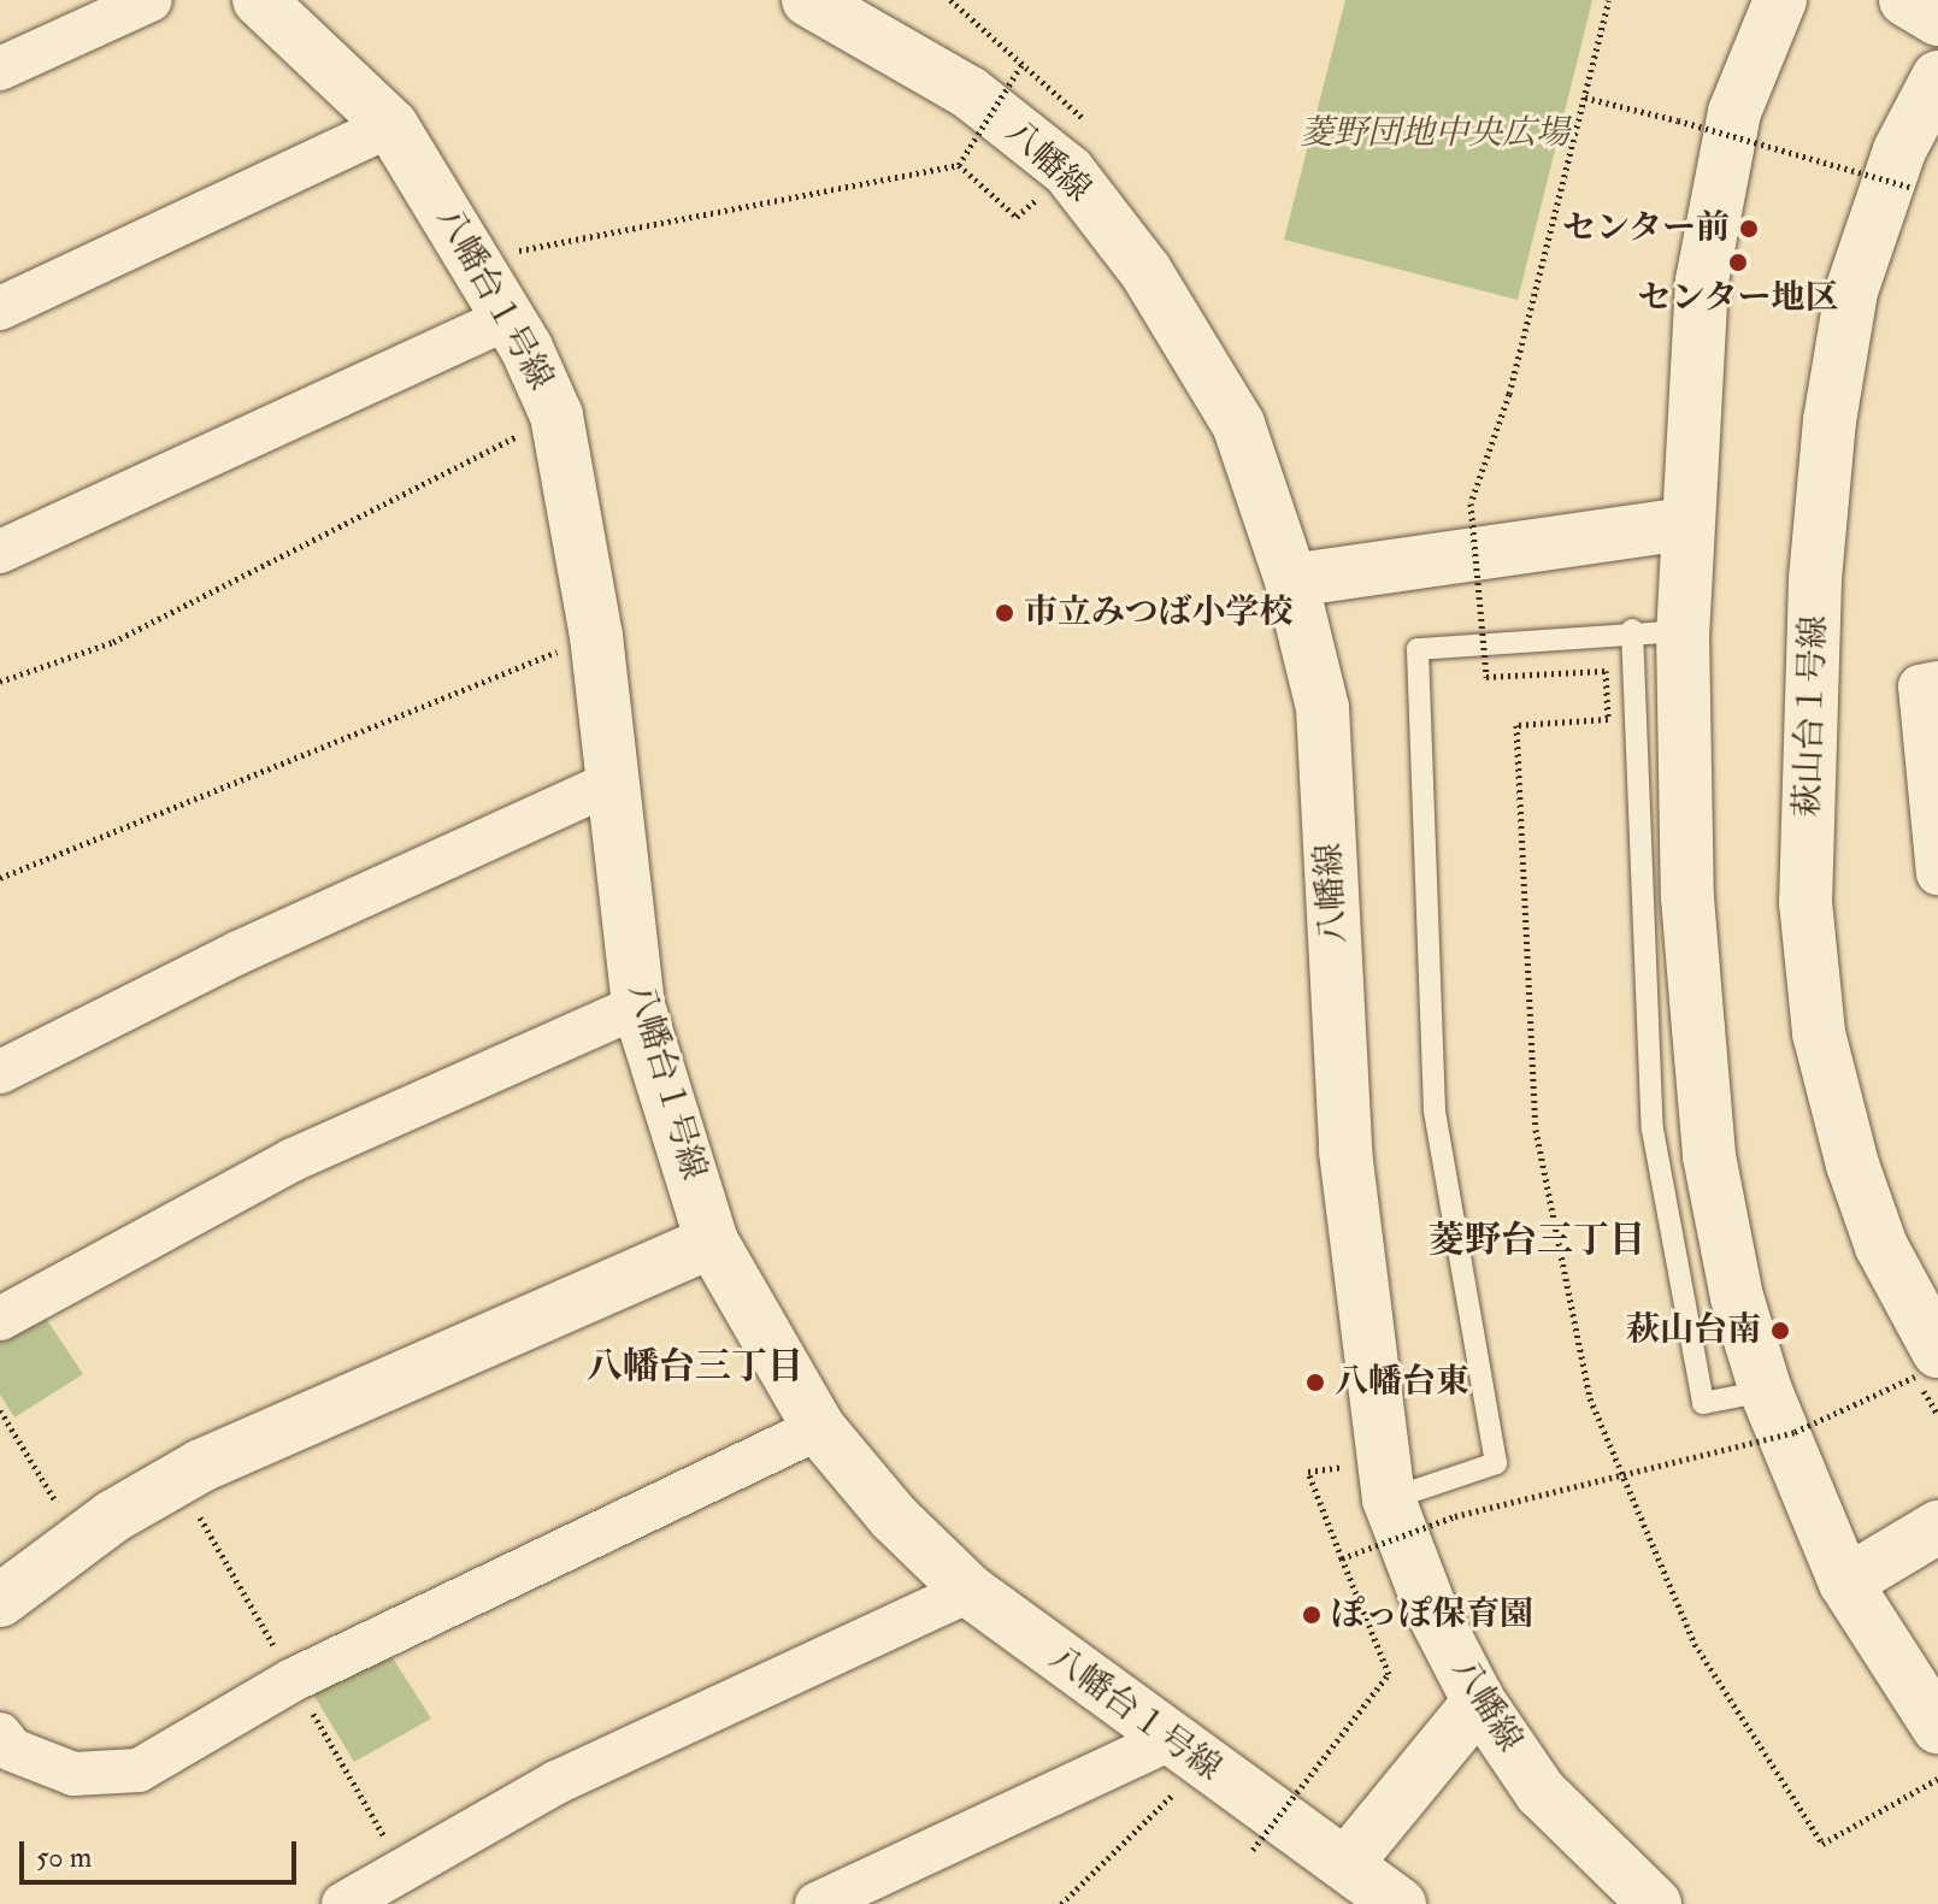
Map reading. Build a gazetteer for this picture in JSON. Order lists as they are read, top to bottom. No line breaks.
{"streets":{"street":["八幡線","八幡台１号線","萩山台１号線"]},"districts":["菱野台三丁目","八幡台三丁目"],"parks":["菱野団地中央広場"],"places":["センター前","センター地区","市立みつば小学校","萩山台南","八幡台東","ぽっぽ保育園"],"scale_bar":"50 m"}
